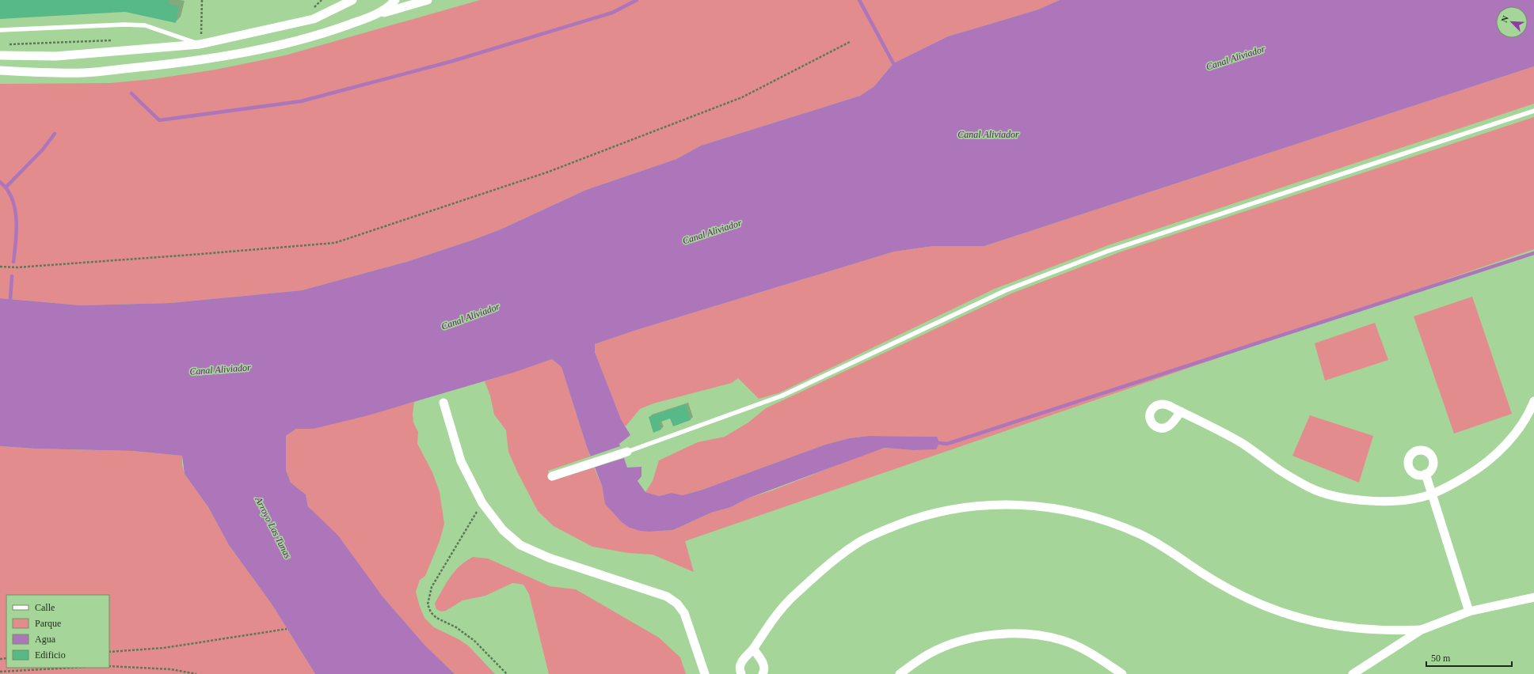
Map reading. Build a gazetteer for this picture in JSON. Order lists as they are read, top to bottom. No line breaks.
{"water":["Canal Aliviador","Arroyo Las Tunas"],"legend":["Calle","Parque","Agua","Edificio"],"scale_bar":"50 m","north":"top left"}
